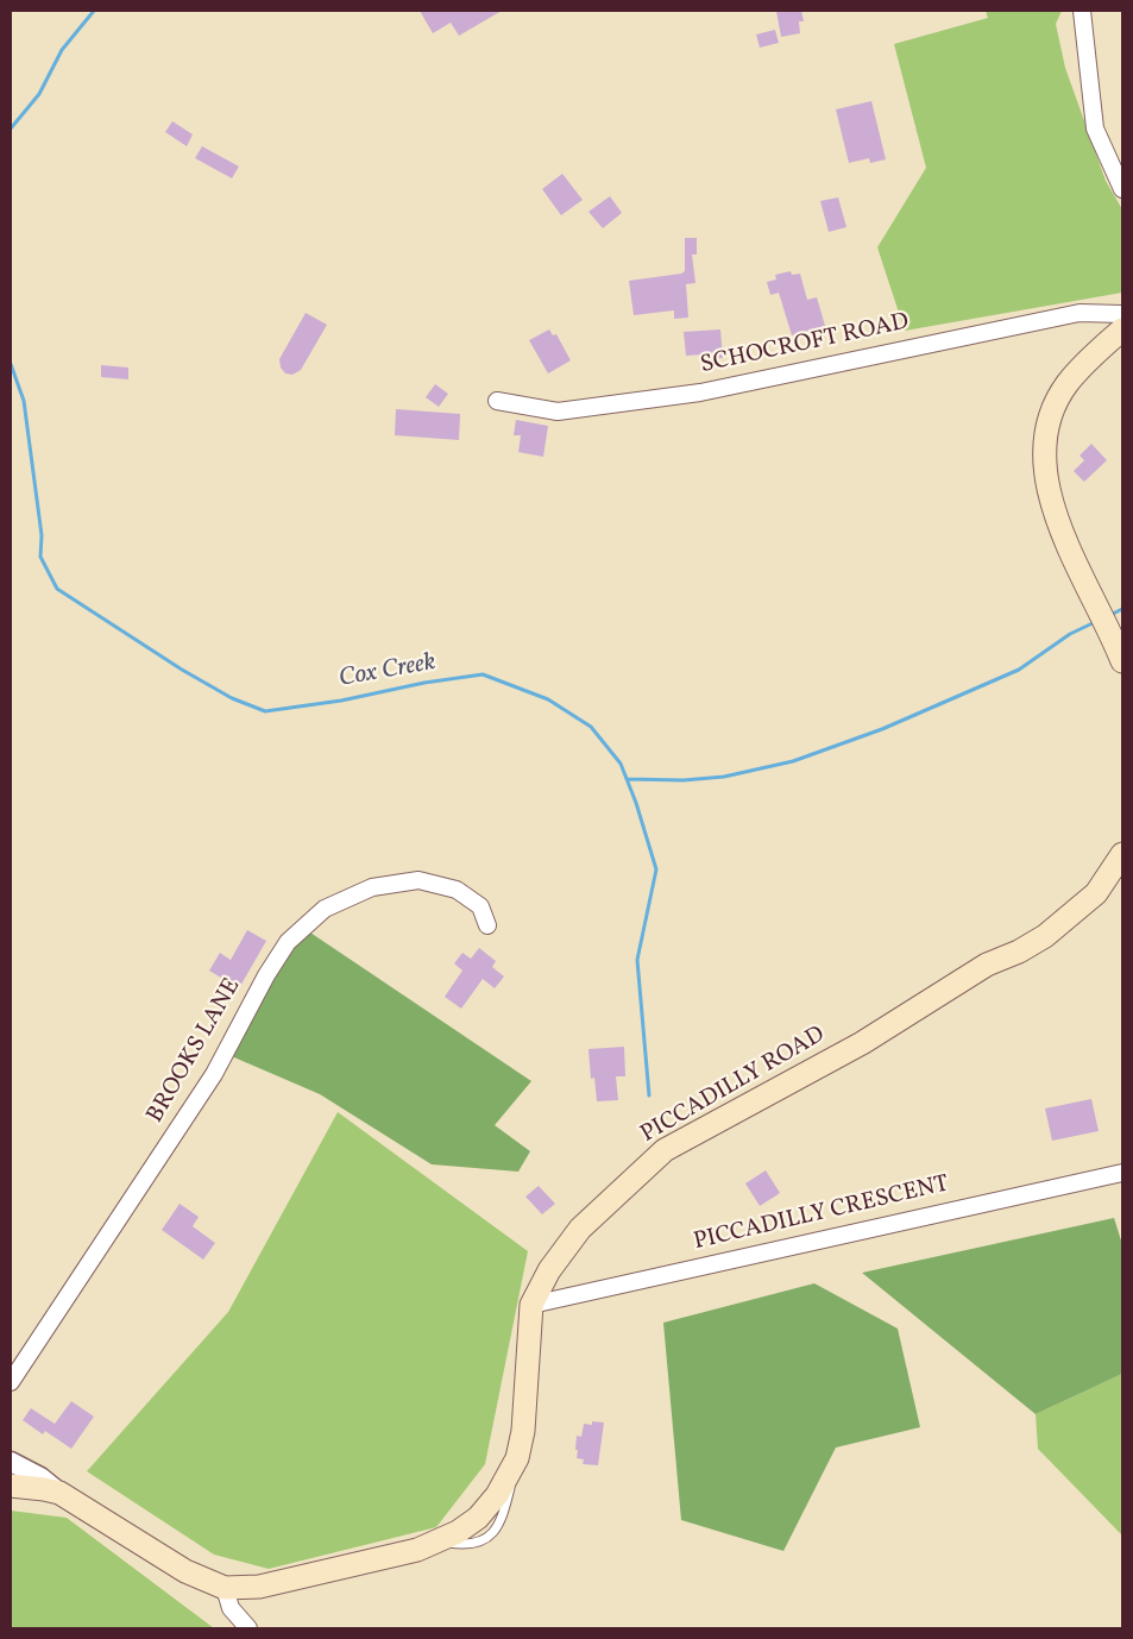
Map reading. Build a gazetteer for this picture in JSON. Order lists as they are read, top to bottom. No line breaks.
{"streets":{"main road":["PICCADILLY ROAD"],"street":["SCHOCROFT ROAD","BROOKS LANE","PICCADILLY CRESCENT"]},"crossings":[["PICCADILLY ROAD","PICCADILLY CRESCENT"]],"water":["Cox Creek"]}
